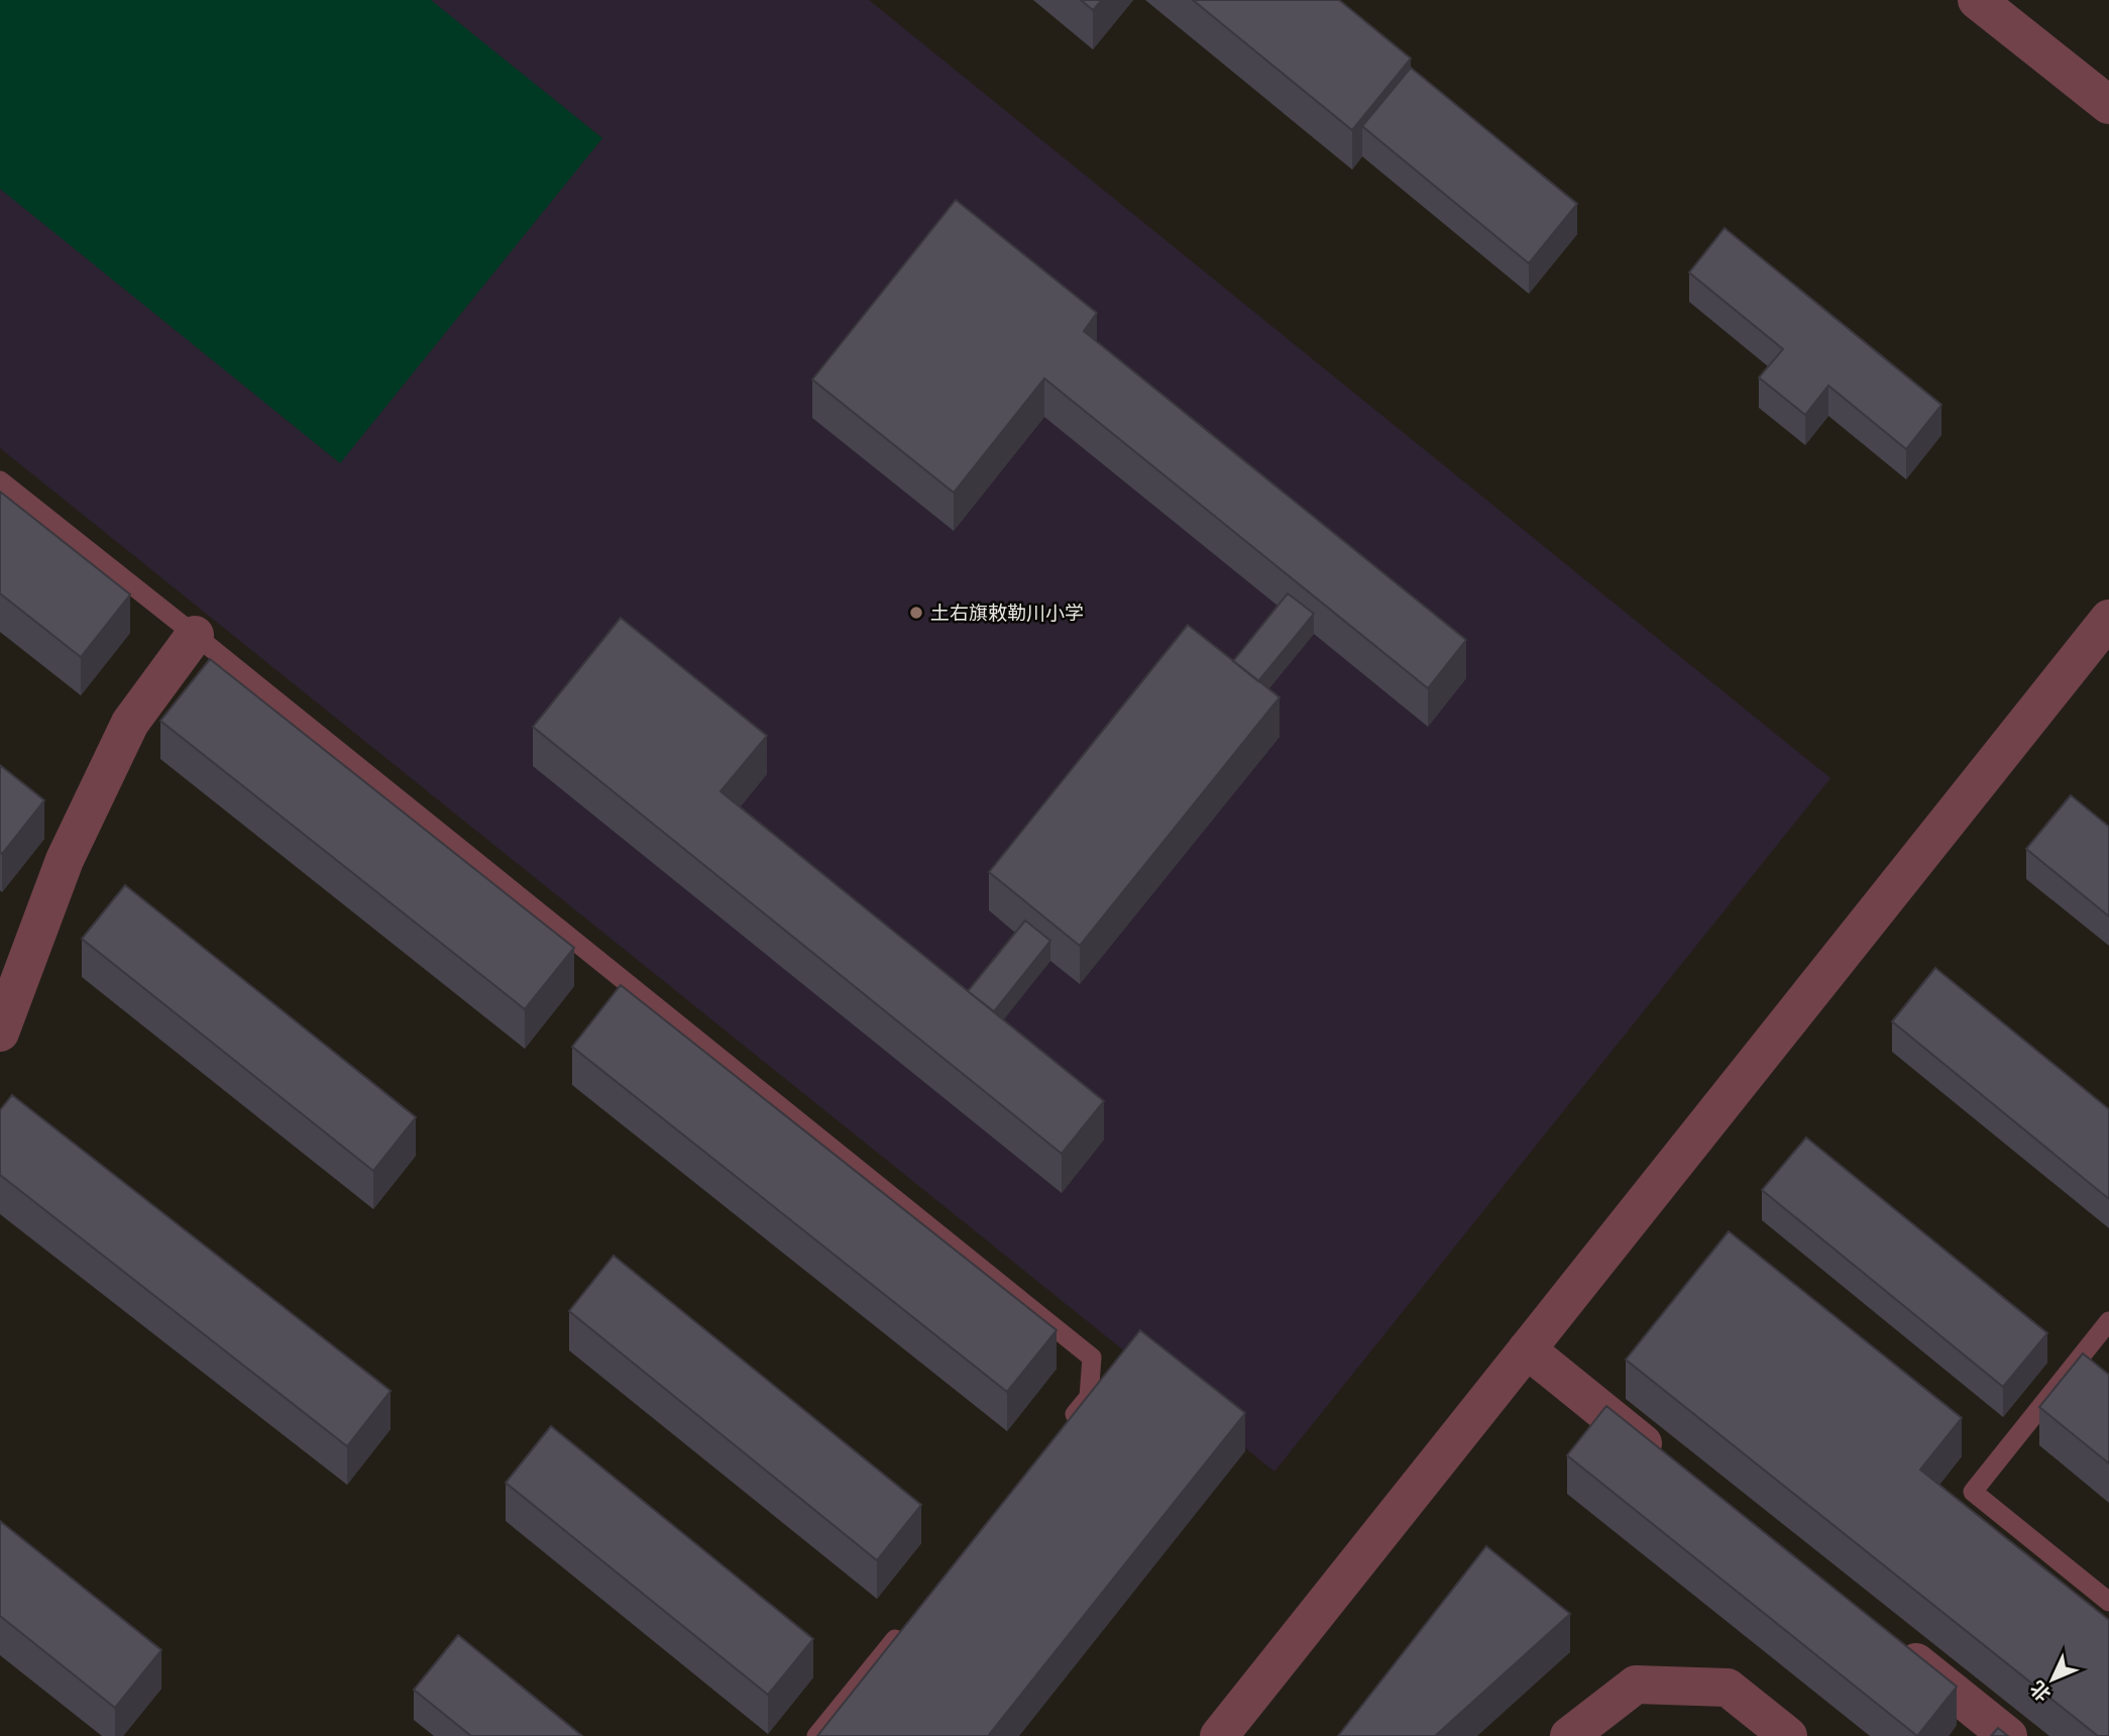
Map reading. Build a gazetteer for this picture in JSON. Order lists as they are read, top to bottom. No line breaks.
{"places":["土右旗敕勒川小学"],"north":"bottom left"}
